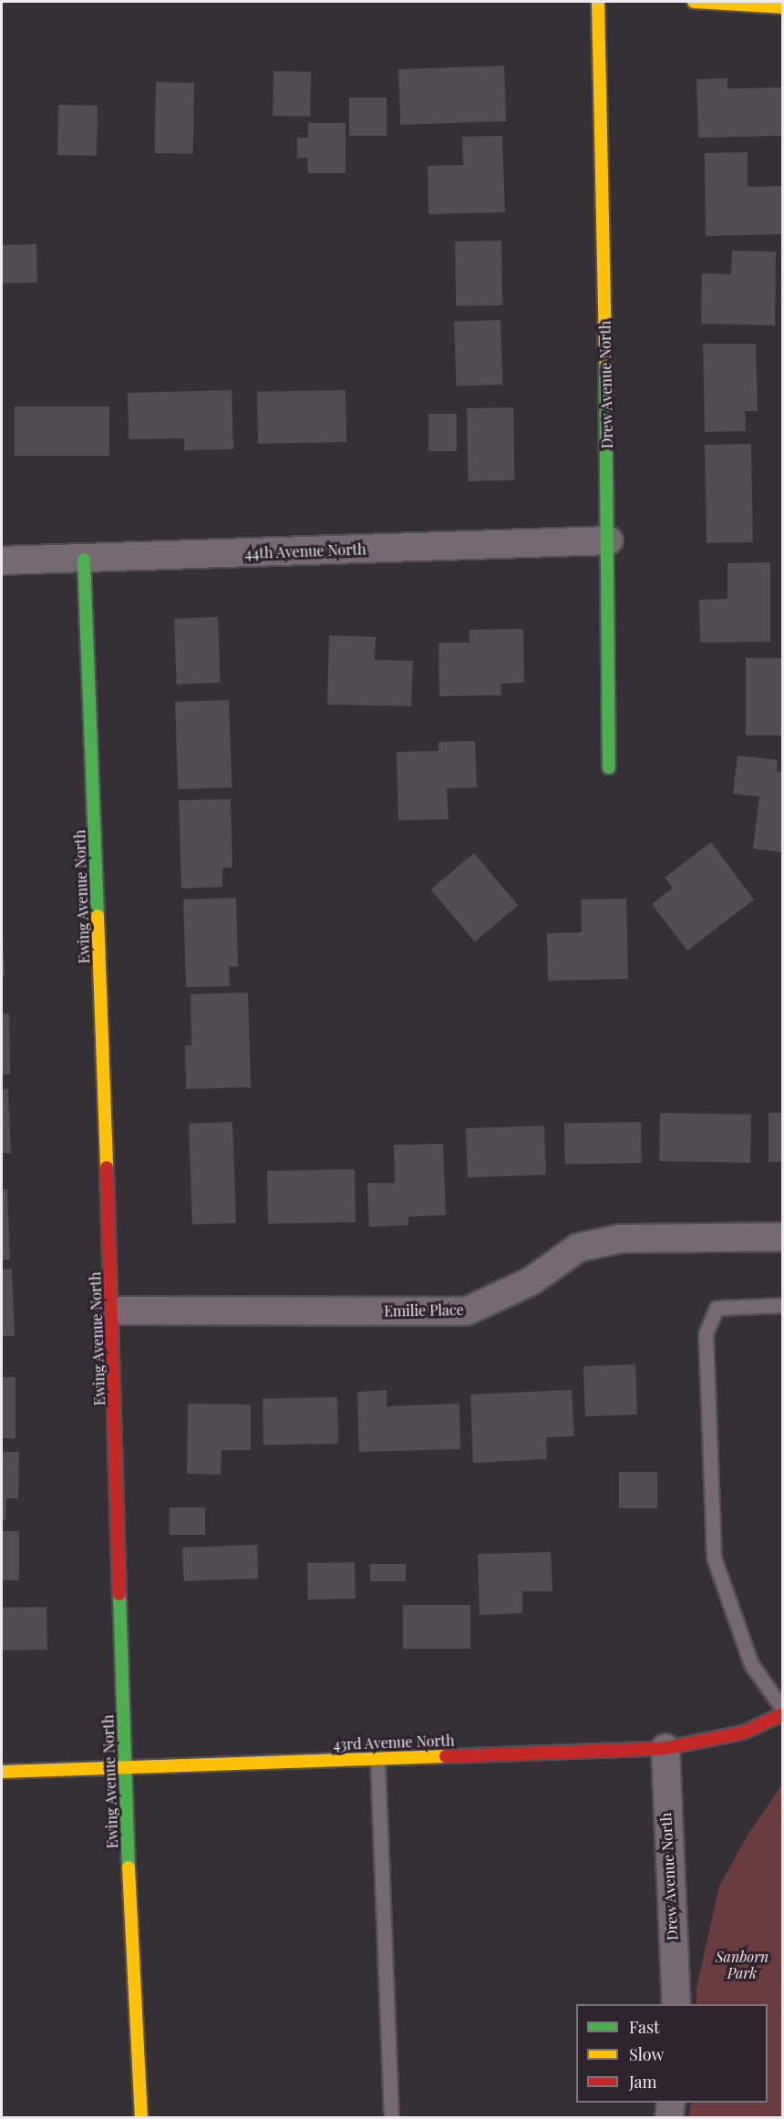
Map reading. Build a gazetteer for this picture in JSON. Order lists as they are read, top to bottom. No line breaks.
{"streets":{"street":["Drew Avenue North","44th Avenue North","Ewing Avenue North","Emilie Place","43rd Avenue North"]},"crossings":[["Drew Avenue North","44th Avenue North"],["Drew Avenue North","43rd Avenue North"],["44th Avenue North","Ewing Avenue North"],["Ewing Avenue North","Emilie Place"],["Ewing Avenue North","43rd Avenue North"]],"parks":["Sanborn Park"],"legend":["Fast","Slow","Jam"]}
